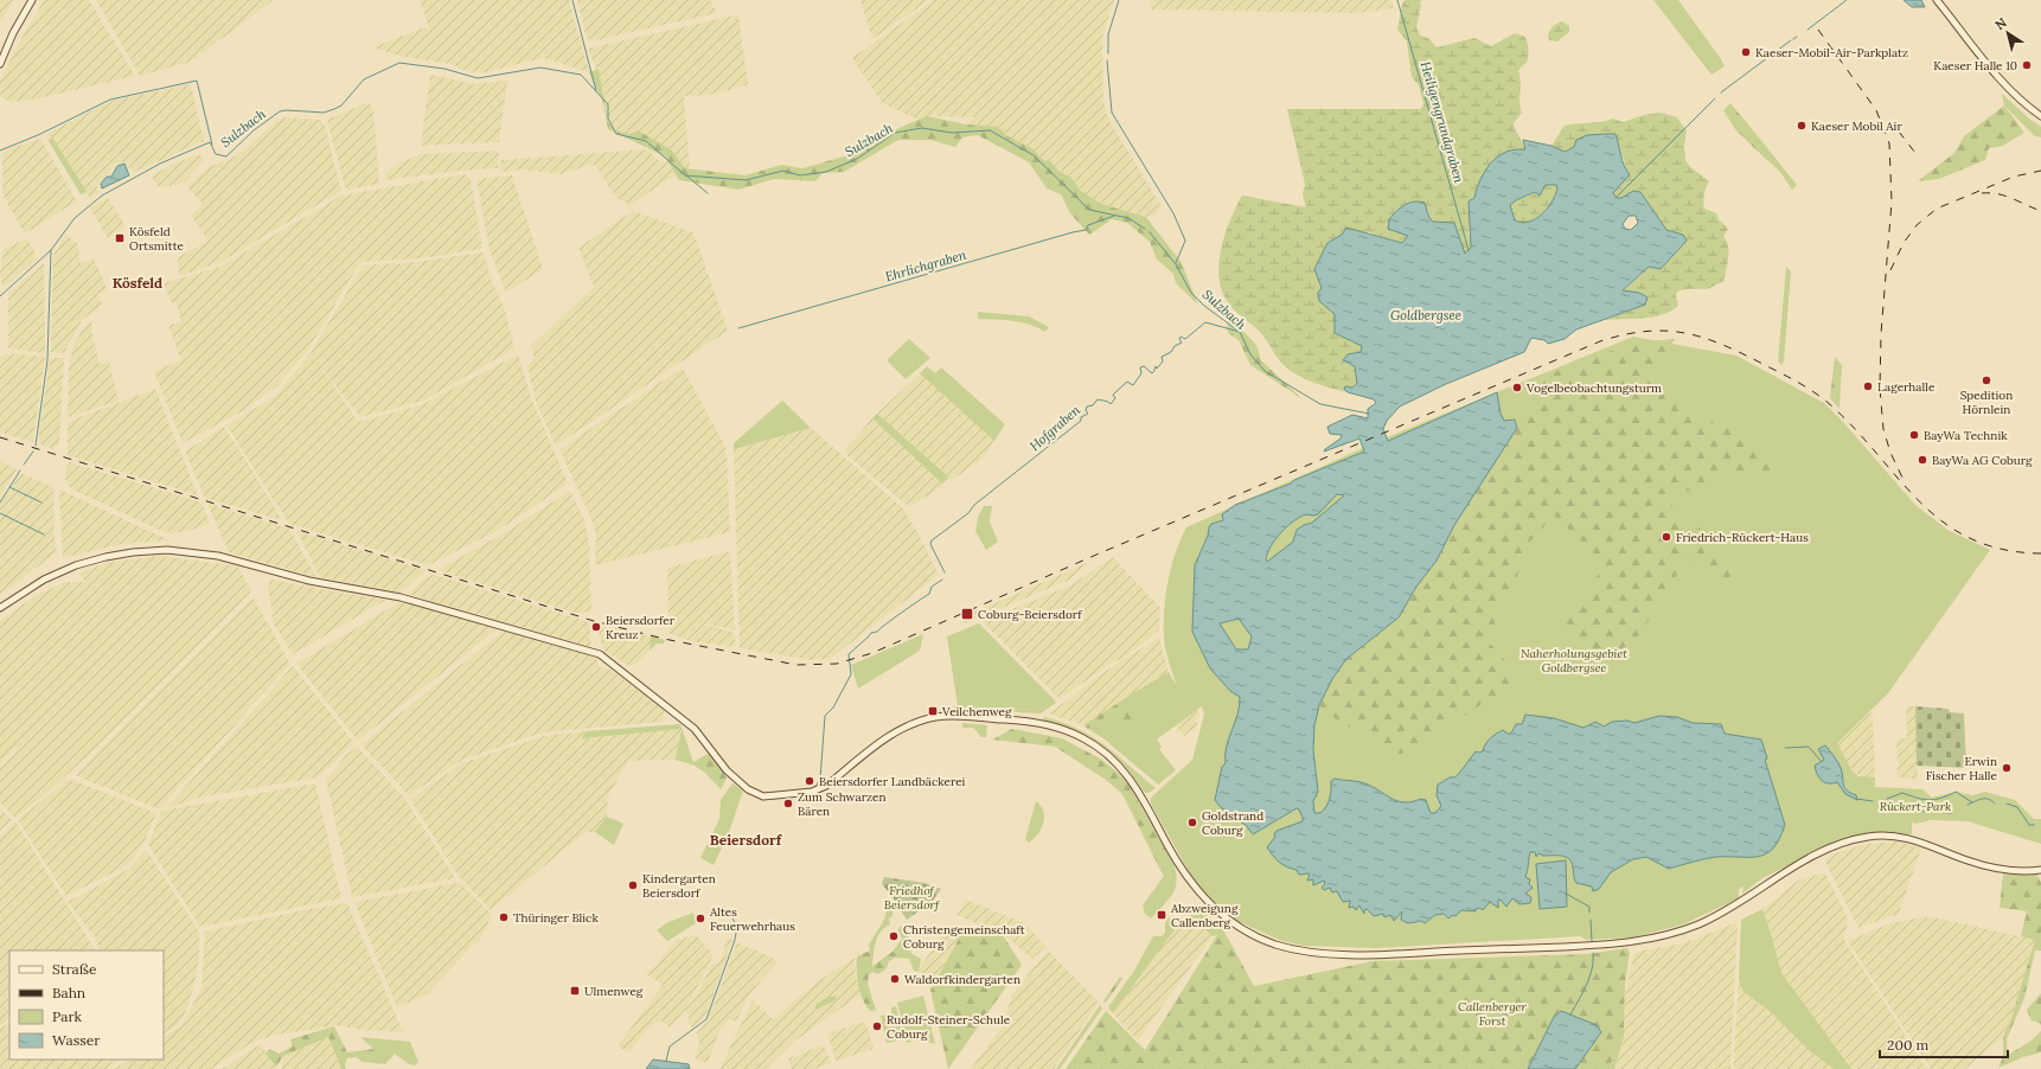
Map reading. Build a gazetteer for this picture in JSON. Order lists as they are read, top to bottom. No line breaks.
{"districts":["Kösfeld","Beiersdorf"],"water":["Heiligengrundgraben","Sulzbach","Ehrlichgraben","Goldbergsee","Hofgraben"],"parks":["Naherholungsgebiet Goldbergsee","Rückert-Park","Friedhof Beiersdorf","Callenberger Forst"],"places":{"other":["Kaeser-Mobil-Air-Parkplatz","Kaeser Halle 10","Kaeser Mobil Air","Spedition Hörnlein","Lagerhalle","Vogelbeobachtungsturm","BayWa Technik","BayWa AG Coburg","Friedrich-Rückert-Haus","Beiersdorfer Kreuz","Erwin Fischer Halle","Beiersdorfer Landbäckerei","Zum Schwarzen Bären","Goldstrand Coburg","Kindergarten Beiersdorf","Thüringer Blick","Altes Feuerwehrhaus","Christengemeinschaft Coburg","Waldorfkindergarten","Rudolf-Steiner-Schule Coburg"],"transit":["Kösfeld Ortsmitte","Coburg-Beiersdorf","Veilchenweg","Abzweigung Callenberg","Ulmenweg"]},"legend":["Straße","Bahn","Park","Wasser"],"scale_bar":"200 m","north":"top left"}
